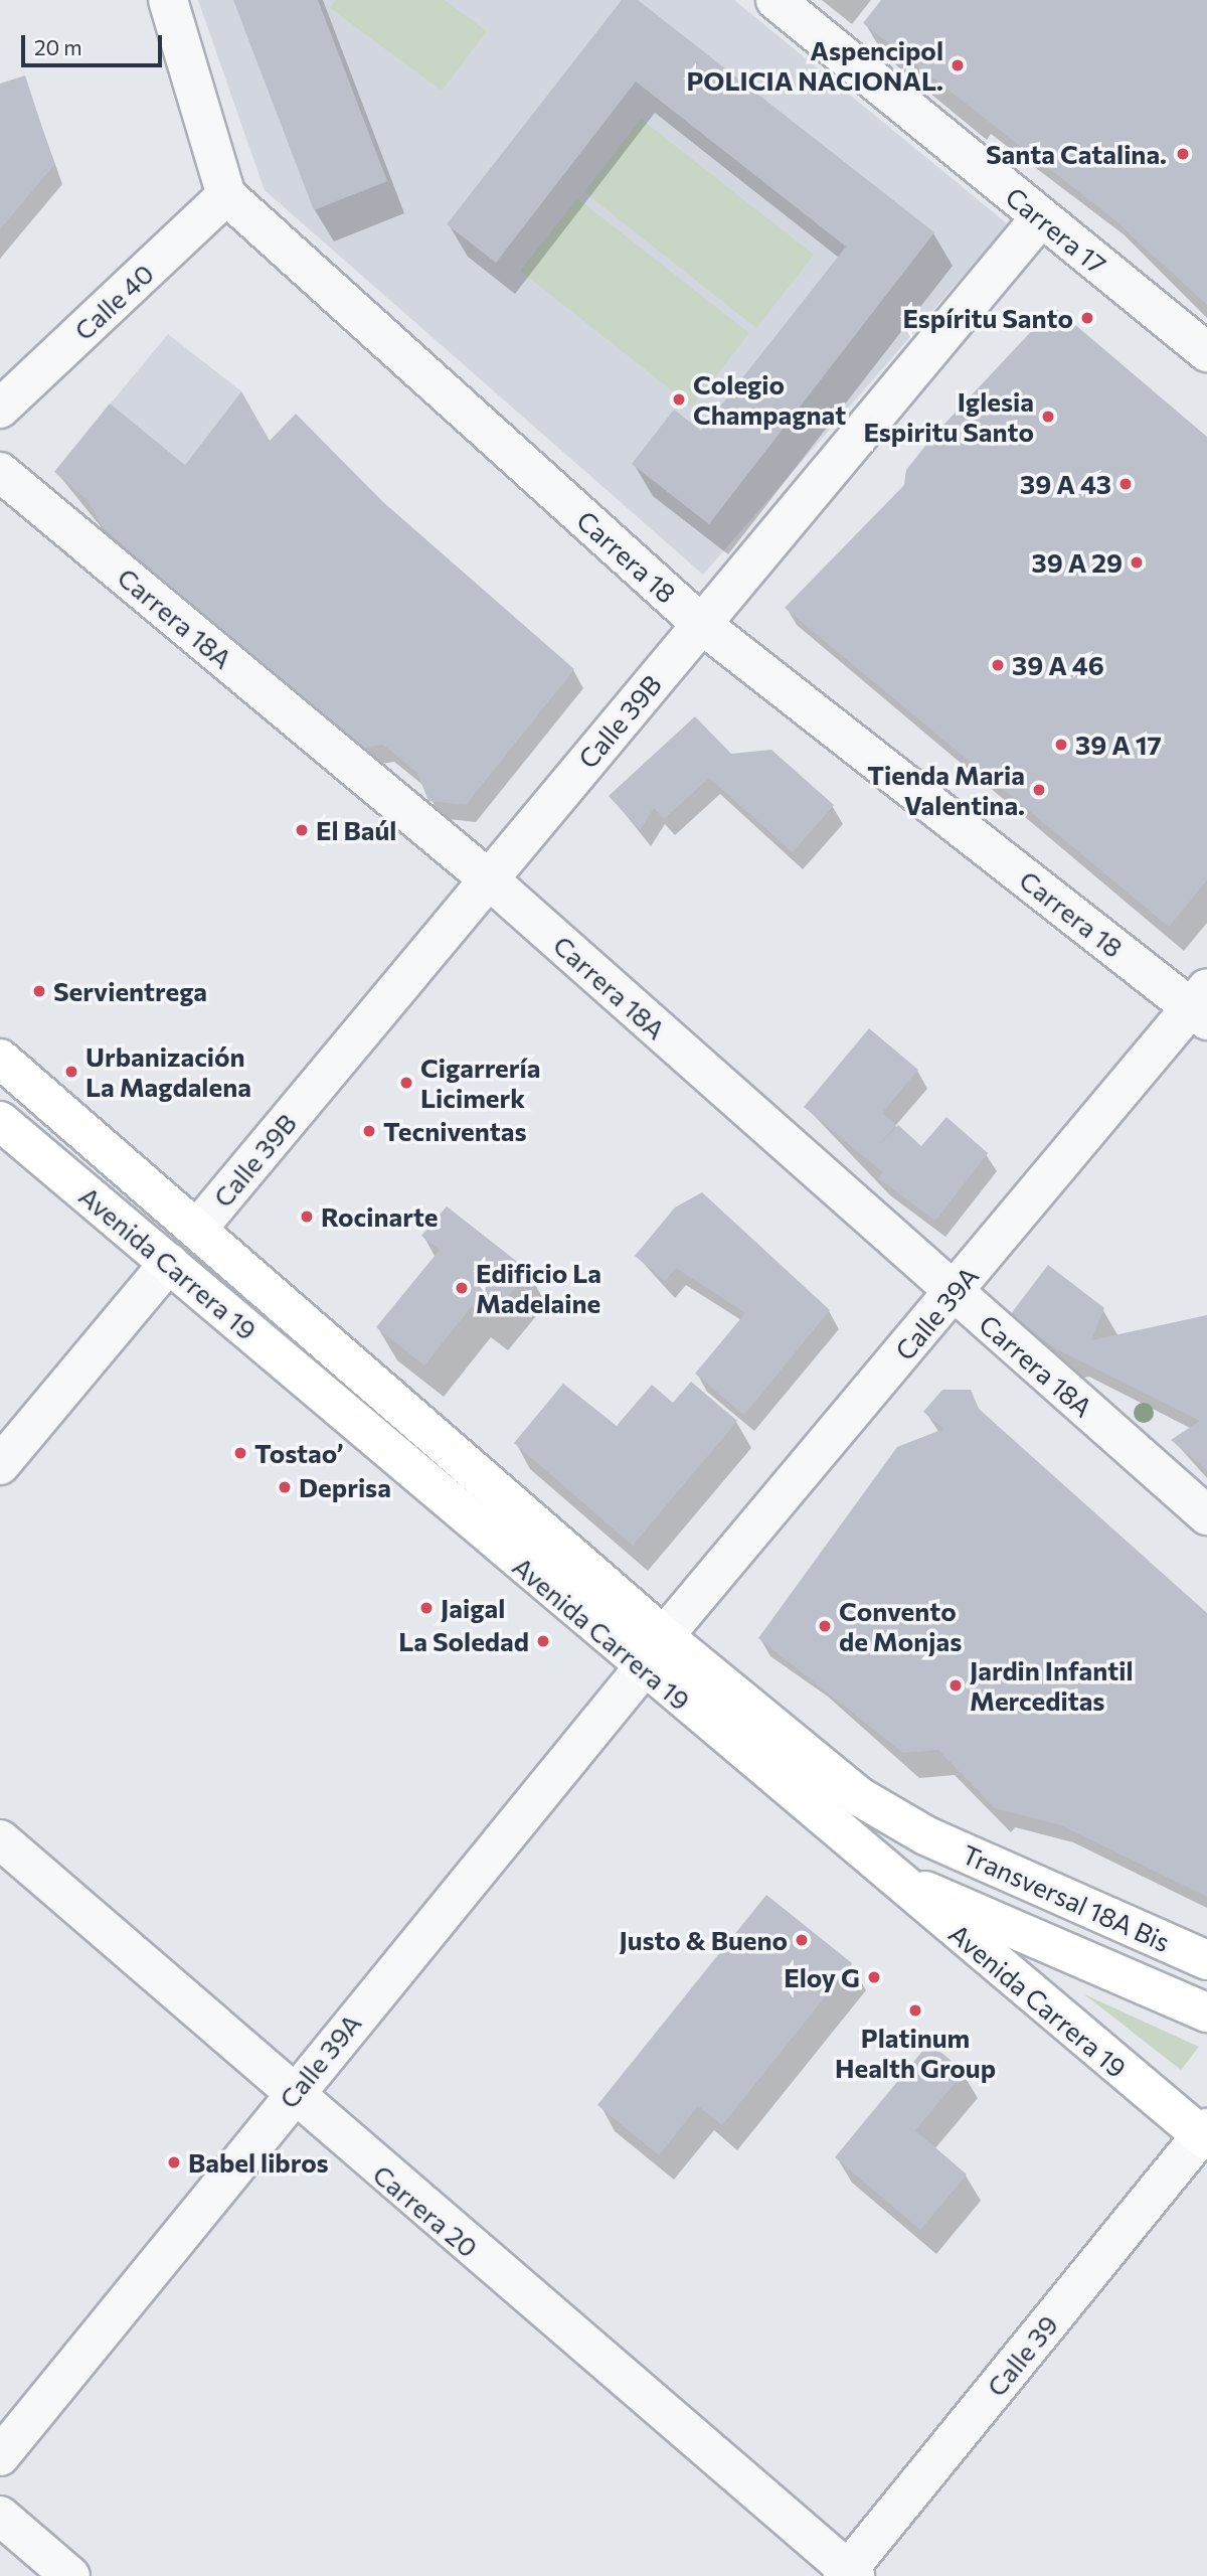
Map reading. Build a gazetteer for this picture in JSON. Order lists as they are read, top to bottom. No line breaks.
{"streets":{"main road":["Avenida Carrera 19","Transversal 18A Bis"],"street":["Carrera 17","Calle 40","Carrera 18","Carrera 18A","Calle 39B","Calle 39A","Carrera 20","Calle 39"]},"crossings":[["Carrera 17","Calle 39B"],["Calle 40","Carrera 18"],["Carrera 18","Calle 39B"],["Carrera 18","Calle 39A"],["Carrera 18A","Calle 39B"],["Carrera 18A","Calle 39A"],["Calle 39B","Avenida Carrera 19"],["Avenida Carrera 19","Calle 39A"],["Avenida Carrera 19","Transversal 18A Bis"],["Avenida Carrera 19","Calle 39"],["Calle 39A","Carrera 20"],["Carrera 20","Calle 39"]],"places":["Aspencipol POLICIA NACIONAL.","Santa Catalina.","Espíritu Santo","Colegio Champagnat","Iglesia Espiritu Santo","39 A 43","39 A 29","39 A 46","39 A 17","Tienda Maria Valentina.","El Baúl","Servientrega","Urbanización La Magdalena","Cigarrería Licimerk","Tecniventas","Rocinarte","Edificio La Madelaine","Tostao’","Deprisa","Jaigal","Convento de Monjas","La Soledad","Jardin Infantil Merceditas","Justo & Bueno","Eloy G","Platinum Health Group","Babel libros"],"scale_bar":"20 m"}
